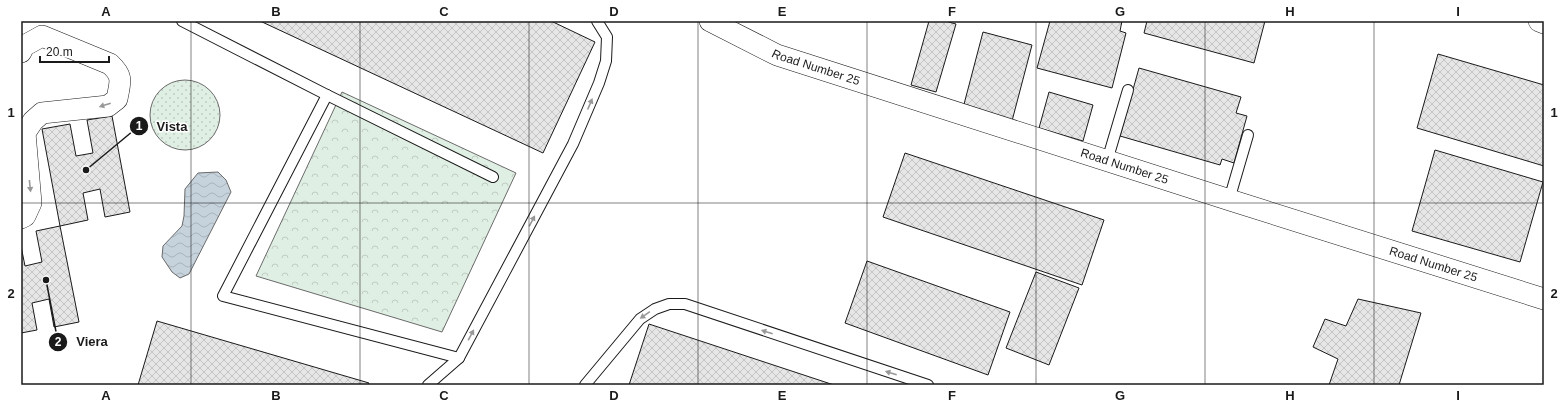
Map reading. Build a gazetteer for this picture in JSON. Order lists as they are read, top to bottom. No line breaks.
{"streets":{"street":["Road Number 25"]},"places":["Vista","Viera"],"scale_bar":"20 m","grid":{"columns":["A","B","C","D","E","F","G","H","I"],"rows":["1","2"]}}
